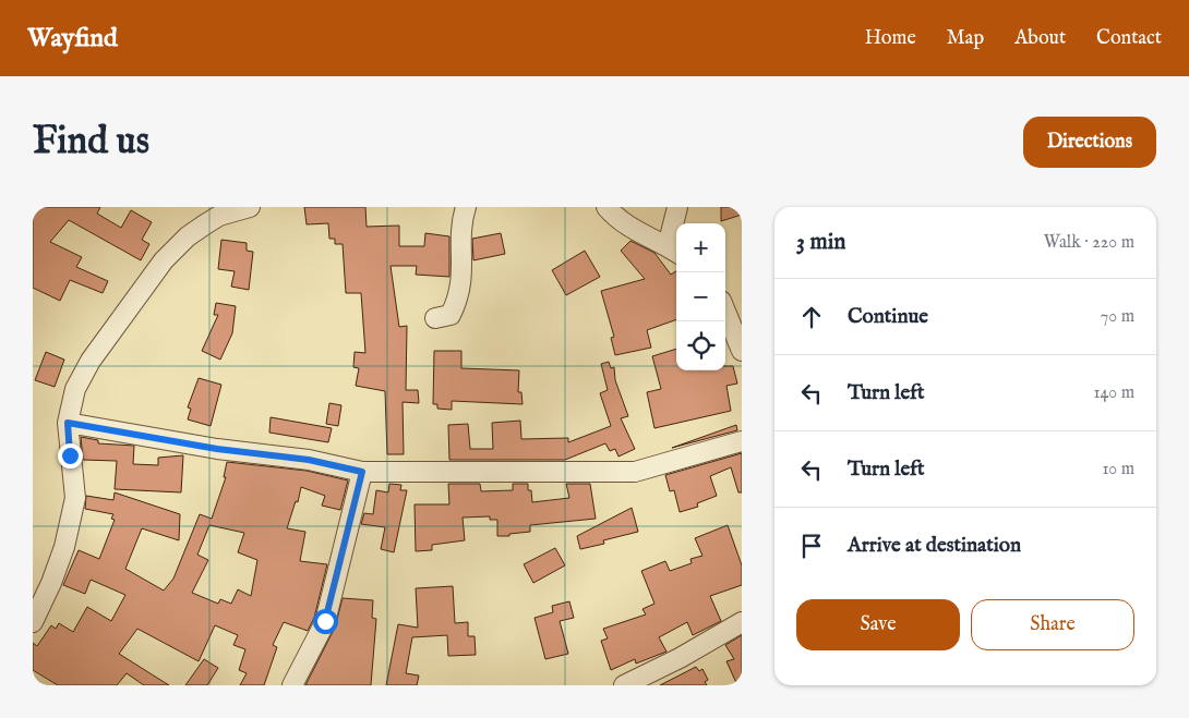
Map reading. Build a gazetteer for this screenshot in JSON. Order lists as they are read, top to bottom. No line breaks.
{"page":{"header":"Wayfind","nav":["Home","Map","About","Contact"],"buttons":["Directions",["Save","Share"]],"title":"Find us","heading":["3 min","Walk · 220 m"],"map_buttons":["+","−"],"list":[["Continue","70 m"],["Turn left","140 m"],["Turn left","10 m"],"Arrive at destination"]}}
